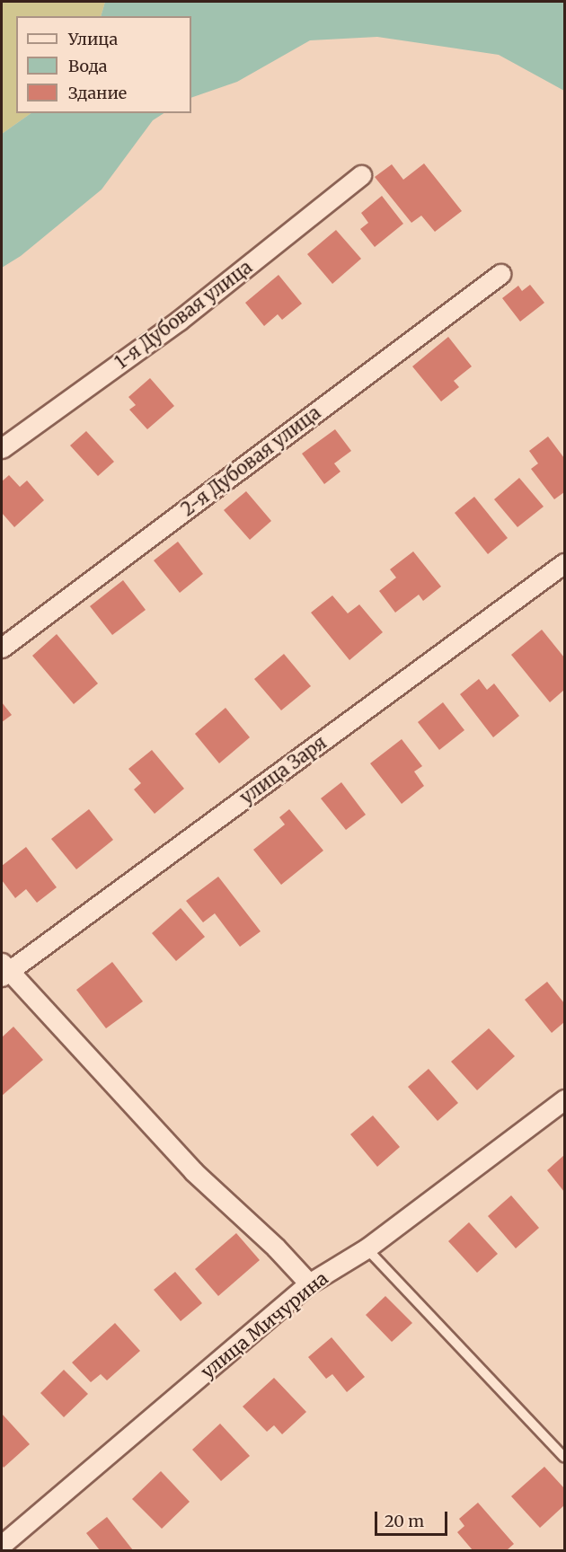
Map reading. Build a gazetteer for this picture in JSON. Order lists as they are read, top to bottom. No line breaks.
{"streets":{"street":["1-я Дубовая улица","2-я Дубовая улица","улица Заря","улица Мичурина"]},"legend":["Улица","Вода","Здание"],"scale_bar":"20 m"}
